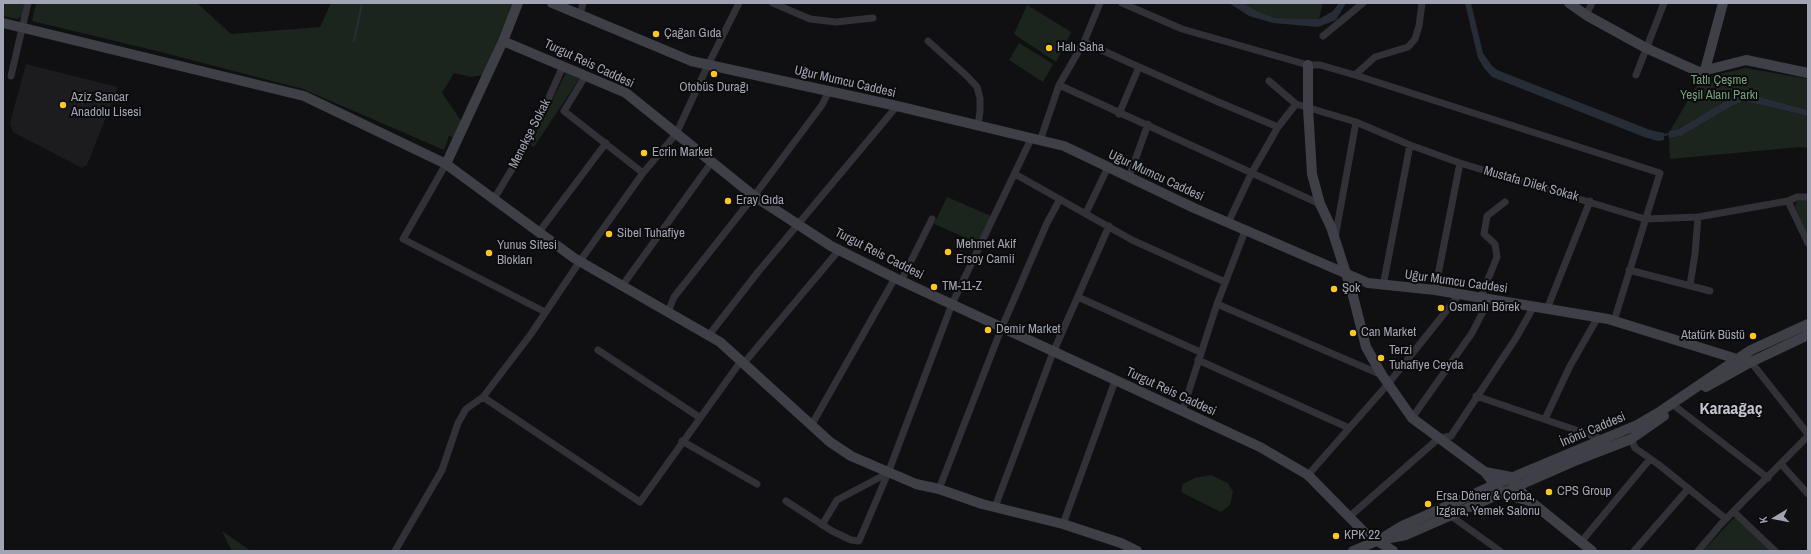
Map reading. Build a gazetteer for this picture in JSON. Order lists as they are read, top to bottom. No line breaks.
{"streets":{"street":["Turgut Reis Caddesi","Uğur Mumcu Caddesi","Menekşe Sokak","Mustafa Dilek Sokak","İnönü Caddesi"]},"crossings":[["Turgut Reis Caddesi","Menekşe Sokak"],["Turgut Reis Caddesi","İnönü Caddesi"],["Uğur Mumcu Caddesi","İnönü Caddesi"]],"districts":["Karaağaç"],"parks":["Tatlı Çeşme Yeşil Alanı Parkı"],"places":["Çağan Gıda","Halı Saha","Otobüs Durağı","Aziz Sancar Anadolu Lisesi","Ecrin Market","Eray Gıda","Sibel Tuhafiye","Mehmet Akif Ersoy Camii","Yunus Sitesi Blokları","TM-11-Z","Şok","Osmanlı Börek","Demir Market","Can Market","Atatürk Büstü","Terzi Tuhafiye Ceyda","CPS Group","Ersa Döner & Çorba, Izgara, Yemek Salonu","KPK 22"],"north":"left"}
